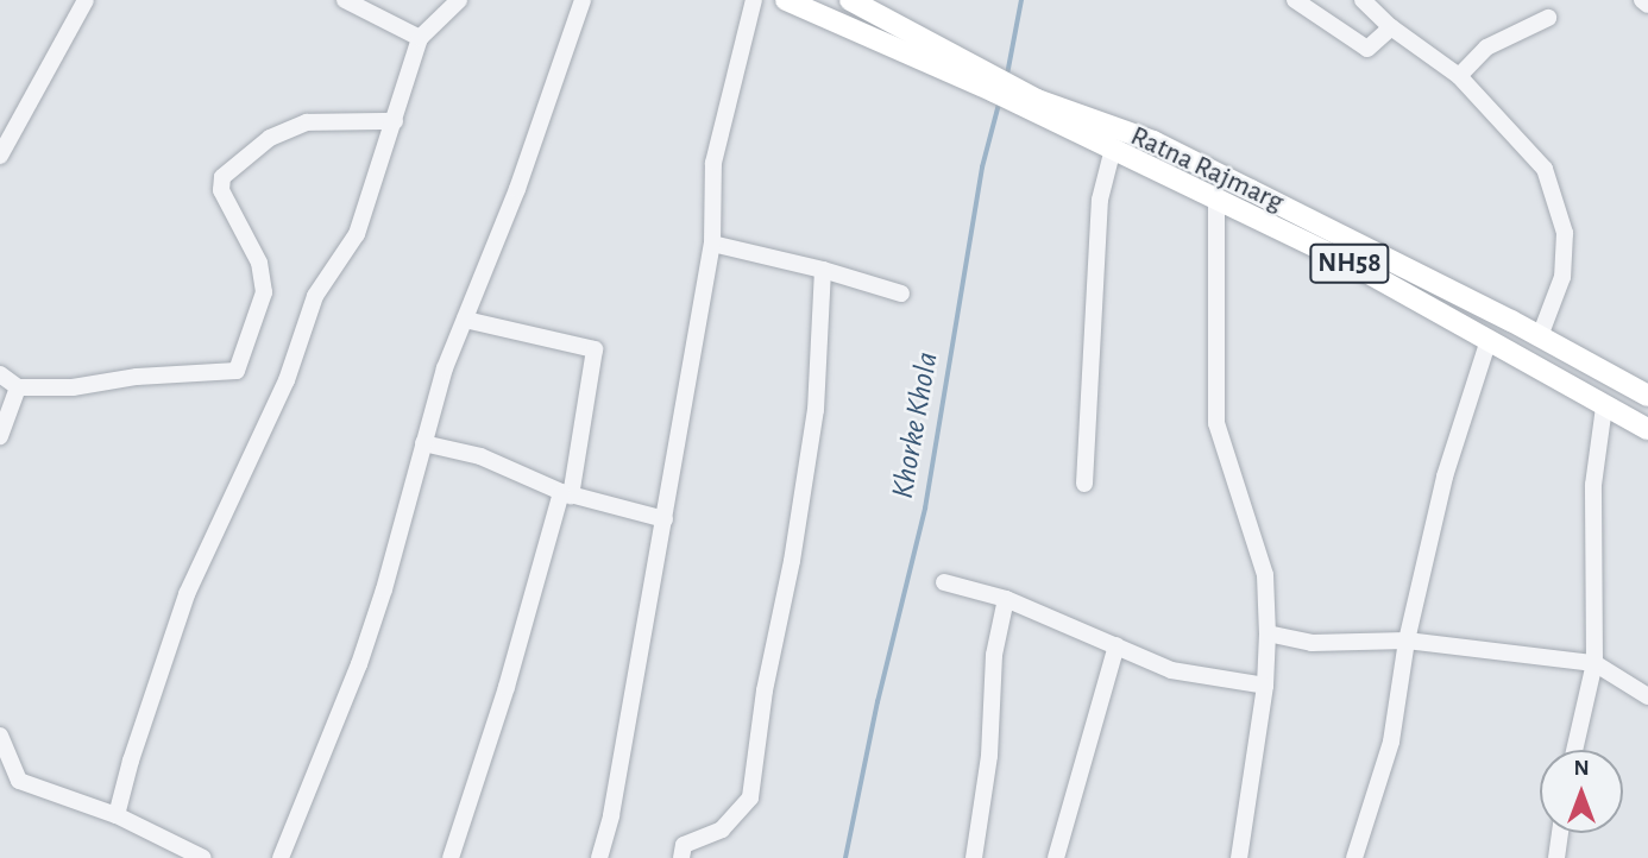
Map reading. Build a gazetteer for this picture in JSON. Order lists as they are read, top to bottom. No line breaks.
{"streets":{"main road":["Ratna Rajmarg","NH58"]},"crossings":[["Ratna Rajmarg","NH58"]],"water":["Khorke Khola"],"north":"top"}
